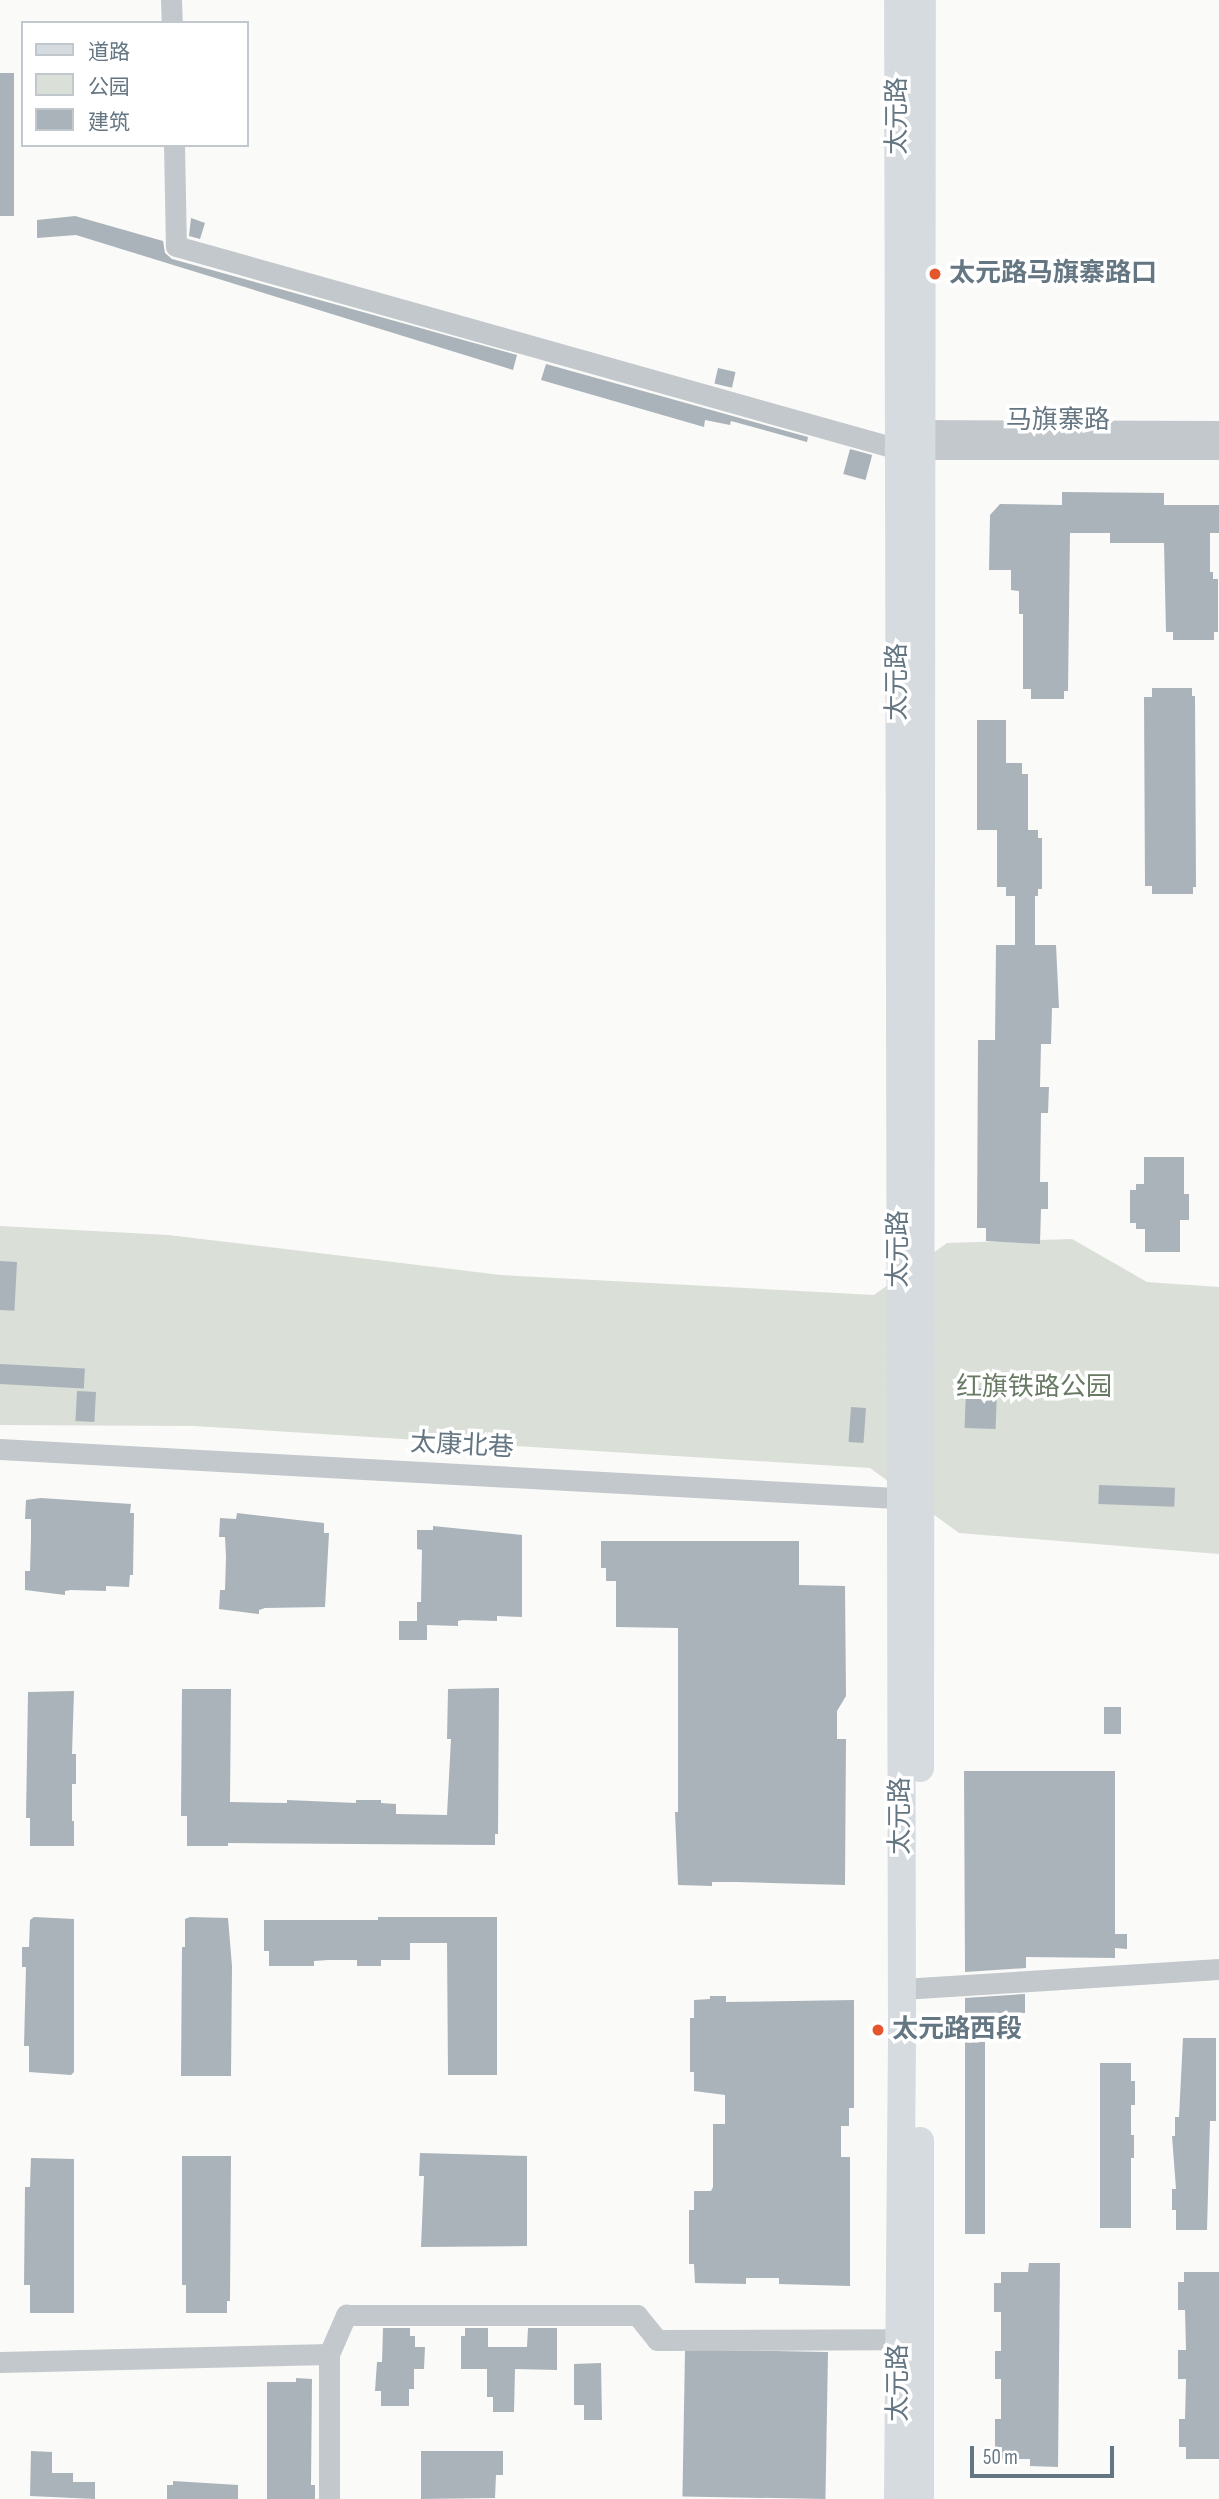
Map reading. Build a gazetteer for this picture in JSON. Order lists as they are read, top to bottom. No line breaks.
{"streets":{"main road":["太元路"],"street":["马旗寨路","太康北巷"]},"crossings":[["太元路","马旗寨路"],["太元路","太康北巷"]],"parks":["红旗铁路公园"],"places":["太元路马旗寨路口","太元路西段"],"legend":["道路","公园","建筑"],"scale_bar":"50 m"}
